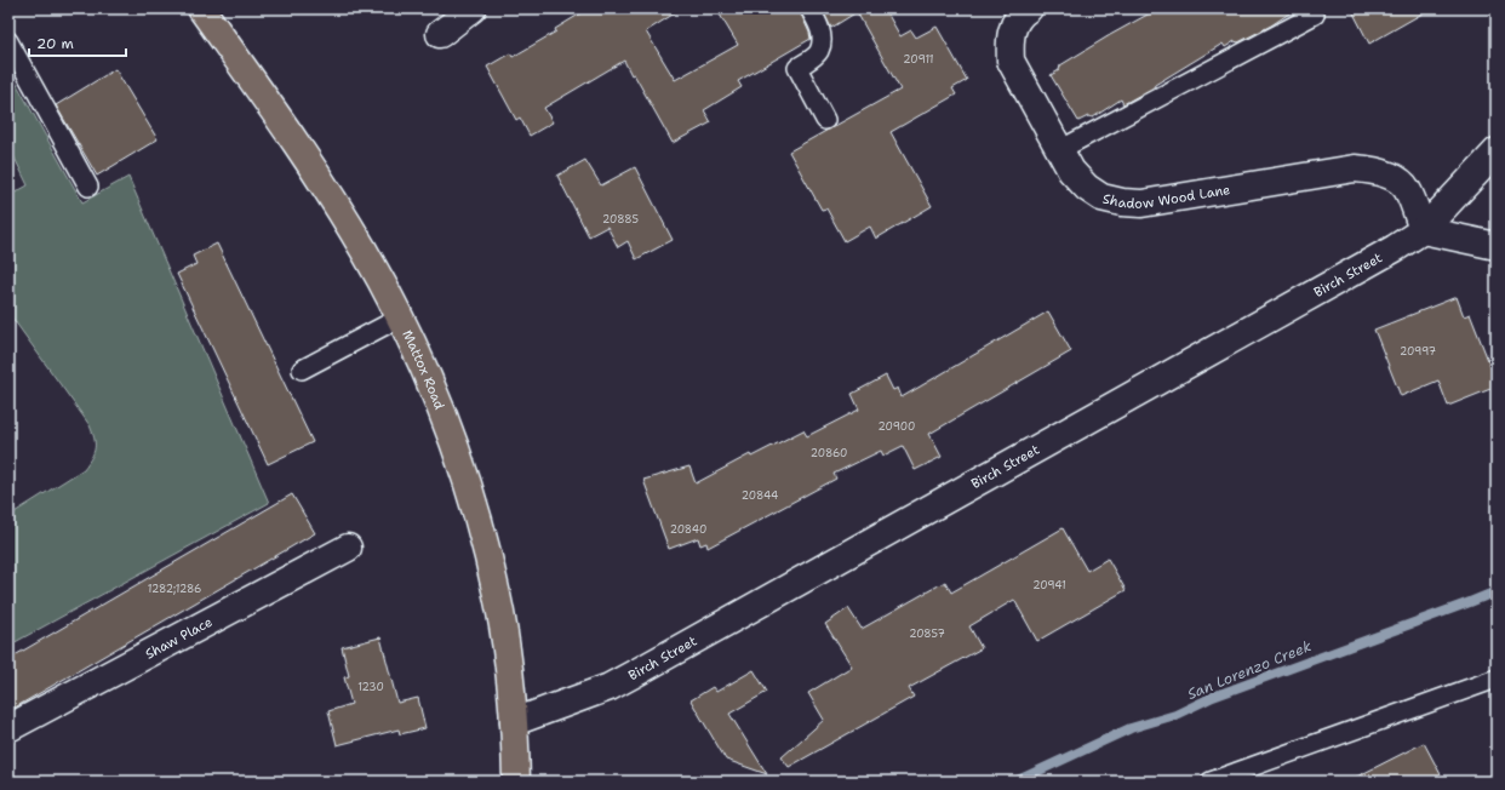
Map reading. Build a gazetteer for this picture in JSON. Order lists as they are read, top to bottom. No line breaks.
{"streets":{"main road":["Mattox Road"],"street":["Shadow Wood Lane","Birch Street","Shaw Place"]},"crossings":[["Shadow Wood Lane","Birch Street"],["Birch Street","Mattox Road"]],"water":["San Lorenzo Creek"],"house_numbers":["20911","20885","20997","20900","20860","20844","20840","20941","1282;1286","20857","1230"],"scale_bar":"20 m"}
